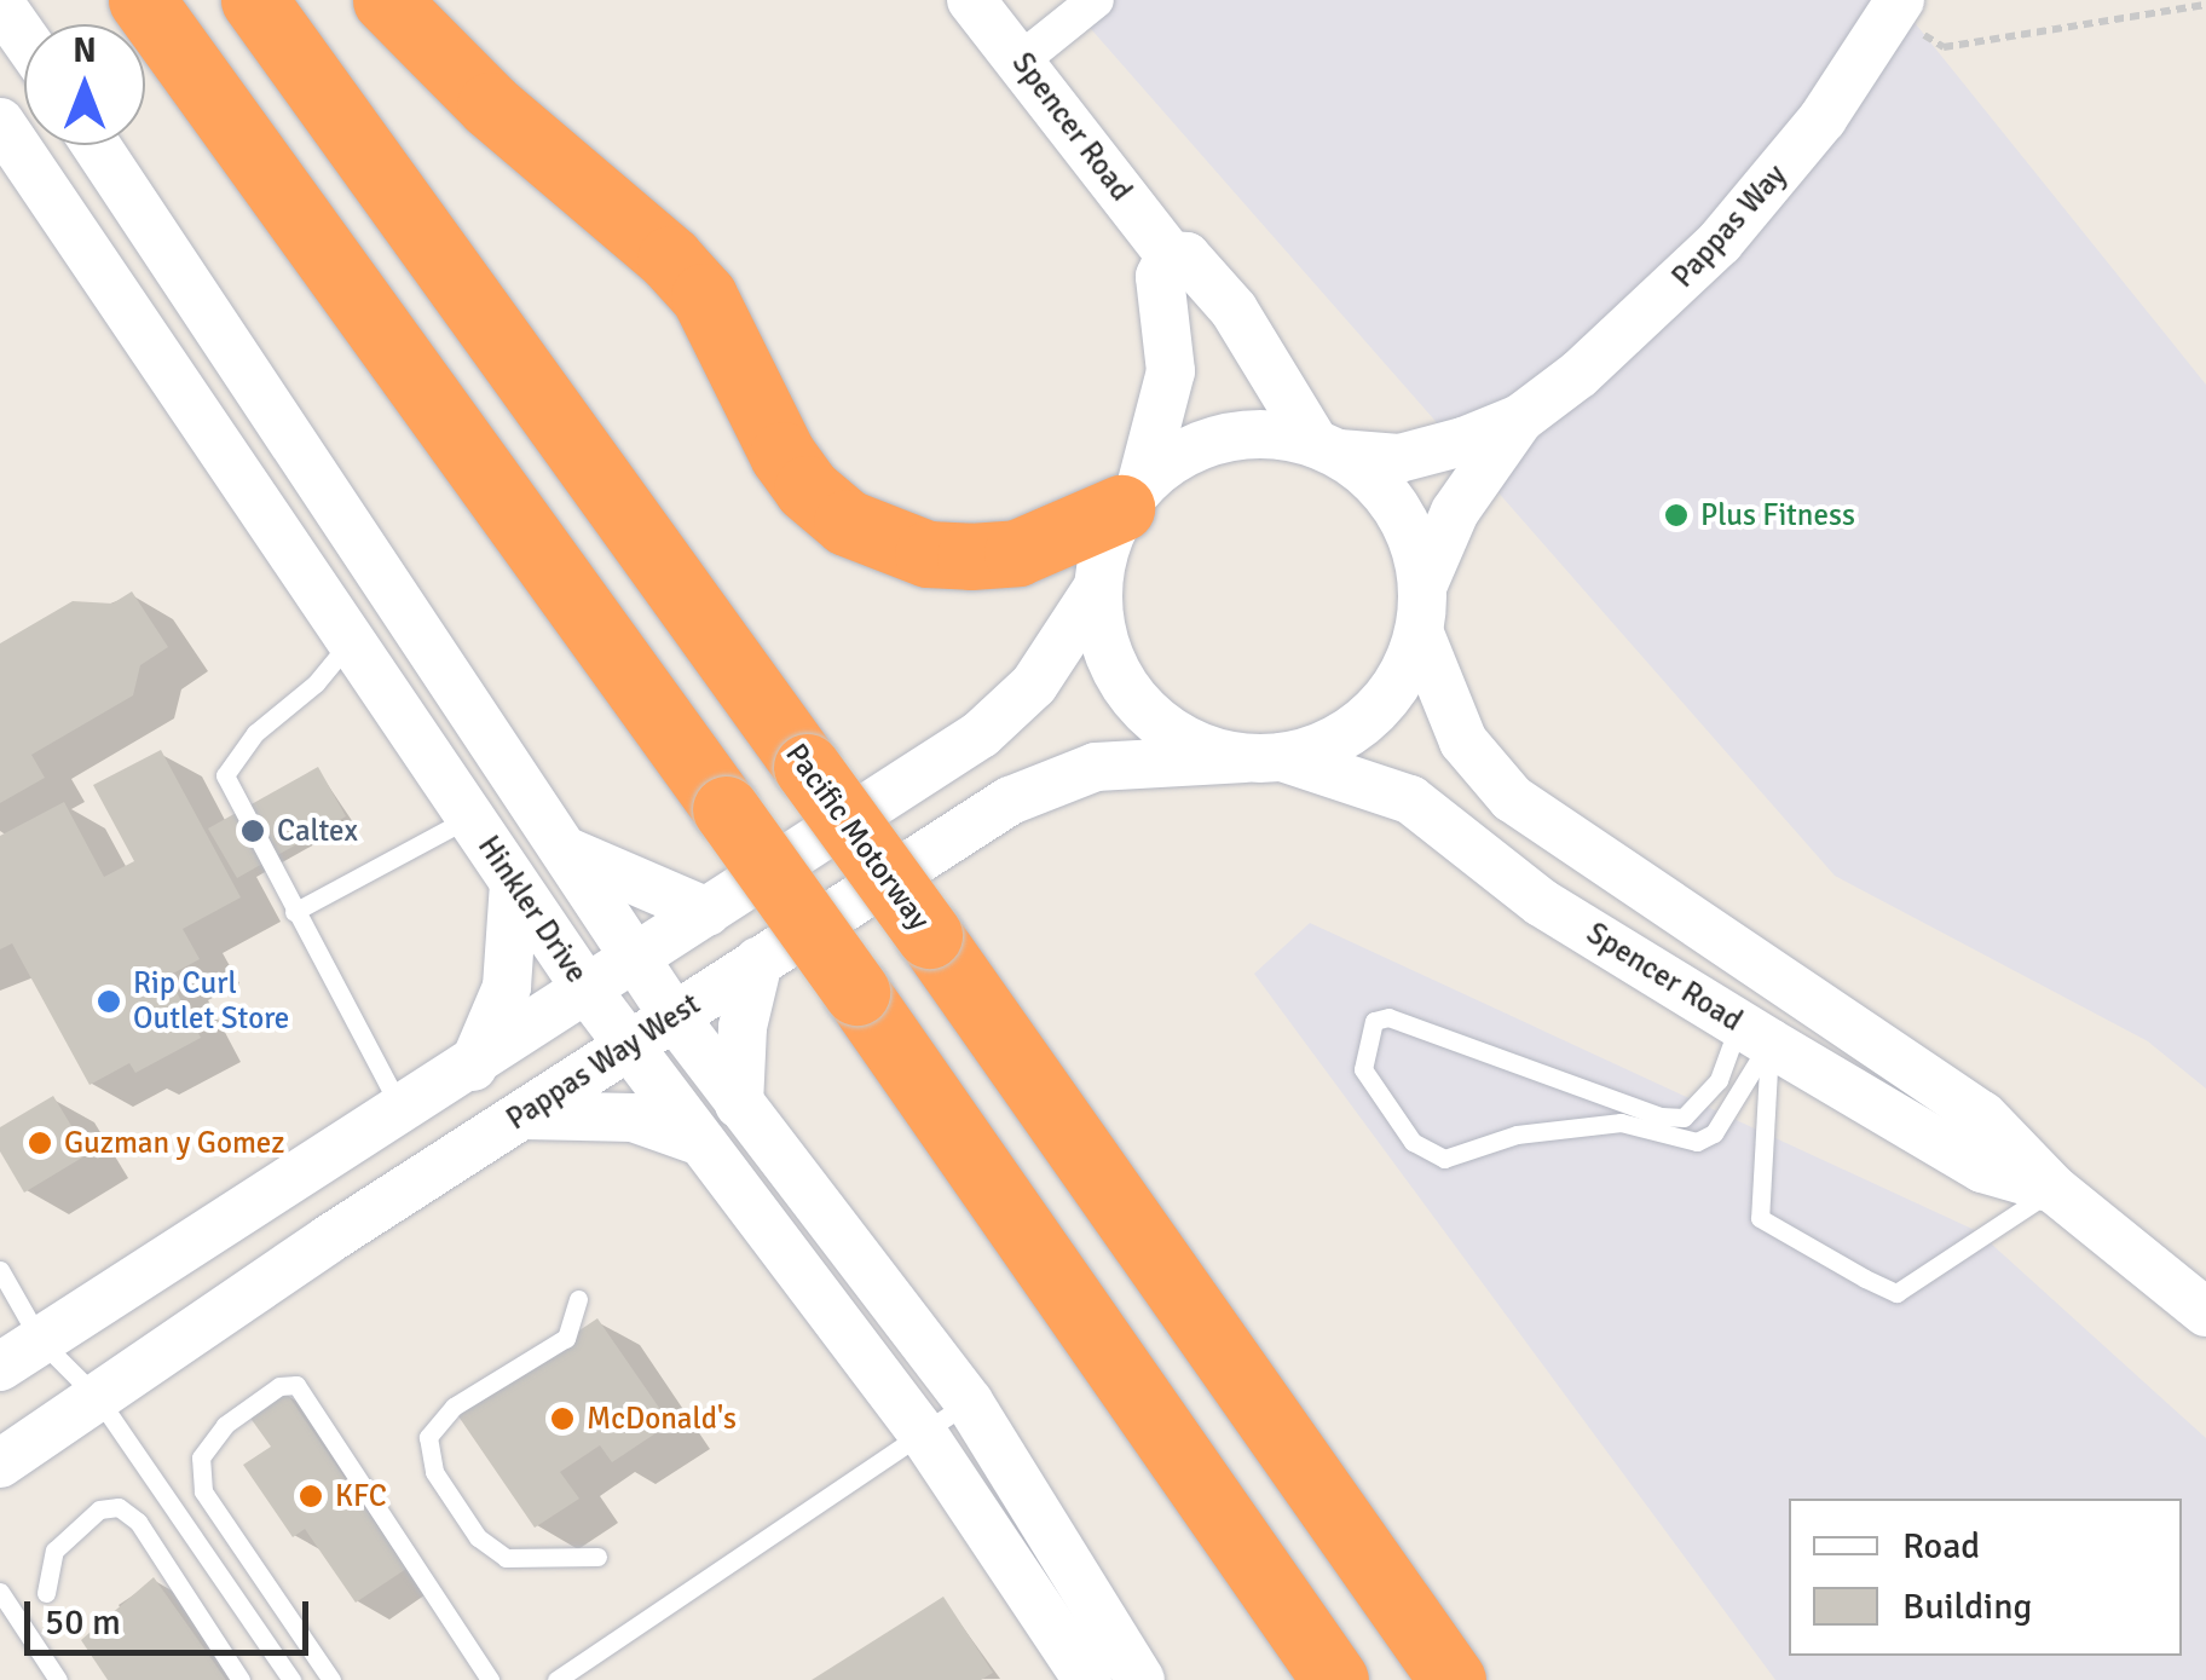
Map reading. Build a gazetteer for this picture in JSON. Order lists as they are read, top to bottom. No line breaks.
{"streets":{"highway":["Pacific Motorway"],"street":["Spencer Road","Pappas Way","Hinkler Drive","Pappas Way West"]},"crossings":[["Spencer Road","Pappas Way"],["Spencer Road","Pappas Way West"],["Pappas Way","Pappas Way West"],["Hinkler Drive","Pappas Way West"]],"places":["Plus Fitness","Caltex","Rip Curl Outlet Store","Guzman y Gomez","McDonald's","KFC"],"legend":["Road","Building"],"scale_bar":"50 m","north":"top"}
